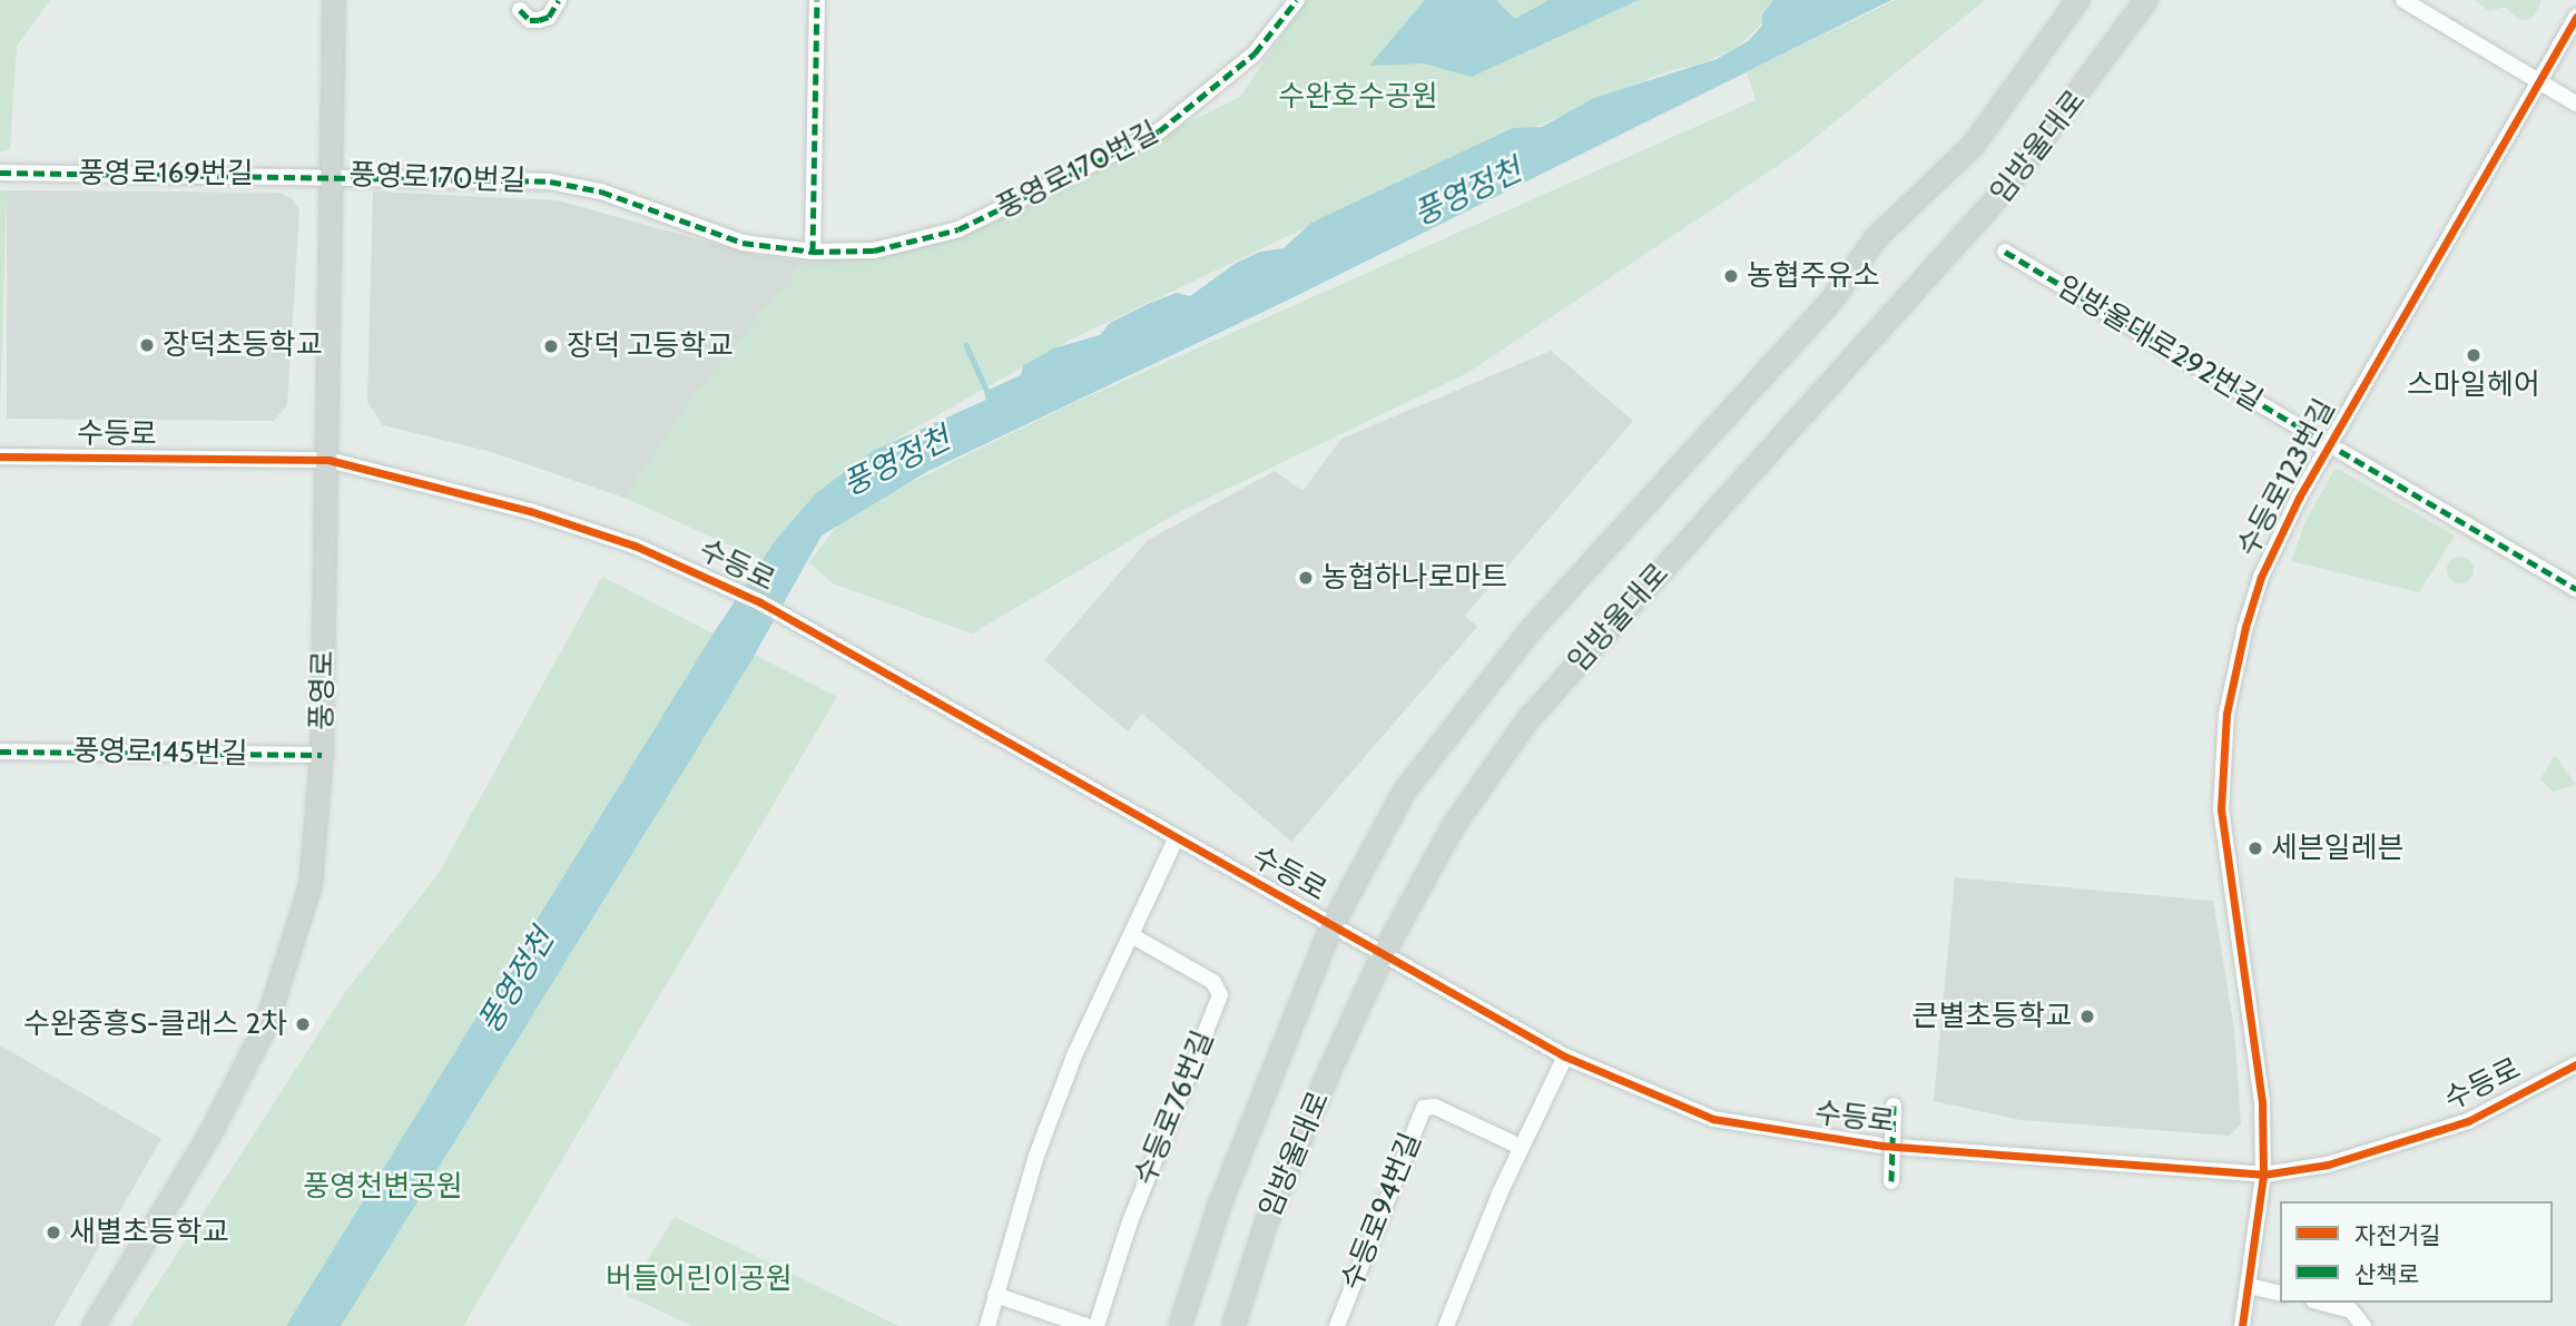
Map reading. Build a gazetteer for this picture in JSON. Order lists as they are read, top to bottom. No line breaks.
{"streets":{"main road":["임방울대로","풍영로"],"street":["풍영로170번길","풍영로169번길","임방울대로292번길","수등로","수등로123번길","풍영로145번길","수등로76번길","수등로94번길"]},"crossings":[["임방울대로","수등로"],["풍영로170번길","풍영로169번길"],["풍영로170번길","풍영로"],["풍영로169번길","풍영로"],["수등로","수등로123번길"],["수등로","풍영로"],["풍영로","풍영로145번길"]],"water":["풍영정천"],"parks":["수완호수공원","풍영천변공원","버들어린이공원"],"places":["농협주유소","장덕초등학교","장덕 고등학교","스마일헤어","농협하나로마트","세븐일레븐","큰별초등학교","수완중흥S-클래스 2차","새별초등학교"],"legend":["자전거길","산책로"]}
